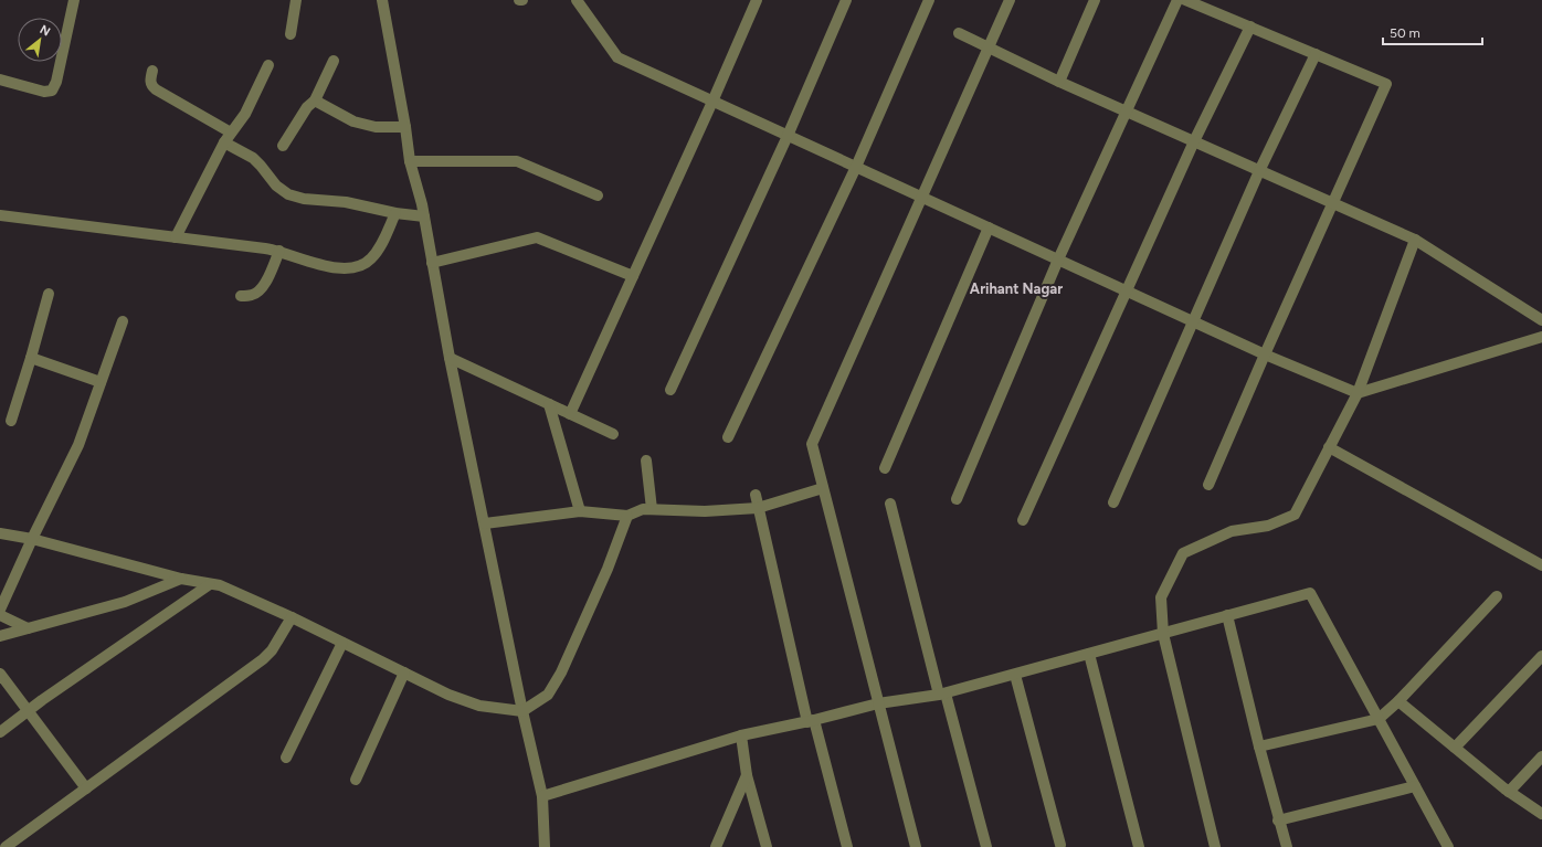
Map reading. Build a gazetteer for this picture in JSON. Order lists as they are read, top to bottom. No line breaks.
{"districts":["Arihant Nagar"],"scale_bar":"50 m","north":"top right"}
